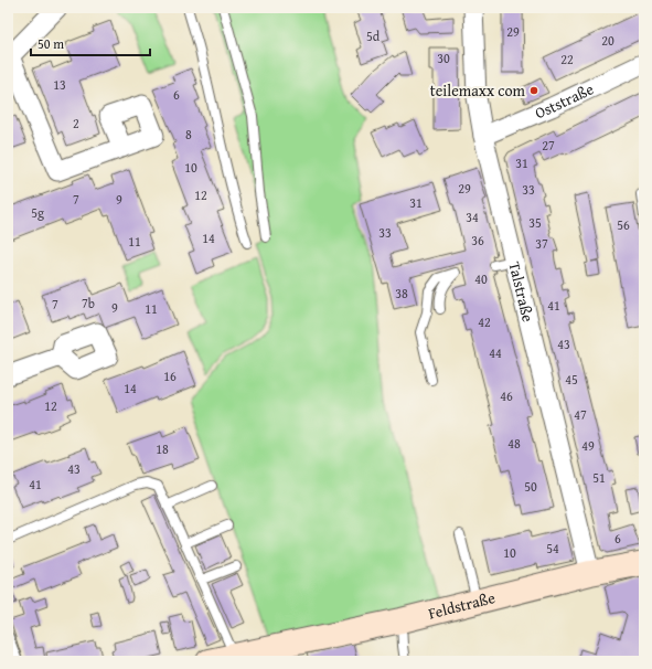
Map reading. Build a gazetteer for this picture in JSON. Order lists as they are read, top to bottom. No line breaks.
{"streets":{"street":["Oststraße","Talstraße","Feldstraße"]},"crossings":[["Oststraße","Talstraße"],["Talstraße","Feldstraße"]],"places":["teilemaxx com"],"house_numbers":["29","5d","20","30","22","13","6","2","8","27","31","10","29","33","12","7","9","31","5g","34","35","56","33","14","36","11","37","40","38","7b","7","41","9","11","42","43","44","16","45","14","46","12","47","48","49","18","43","51","41","50","6","54","10"],"scale_bar":"50 m"}
